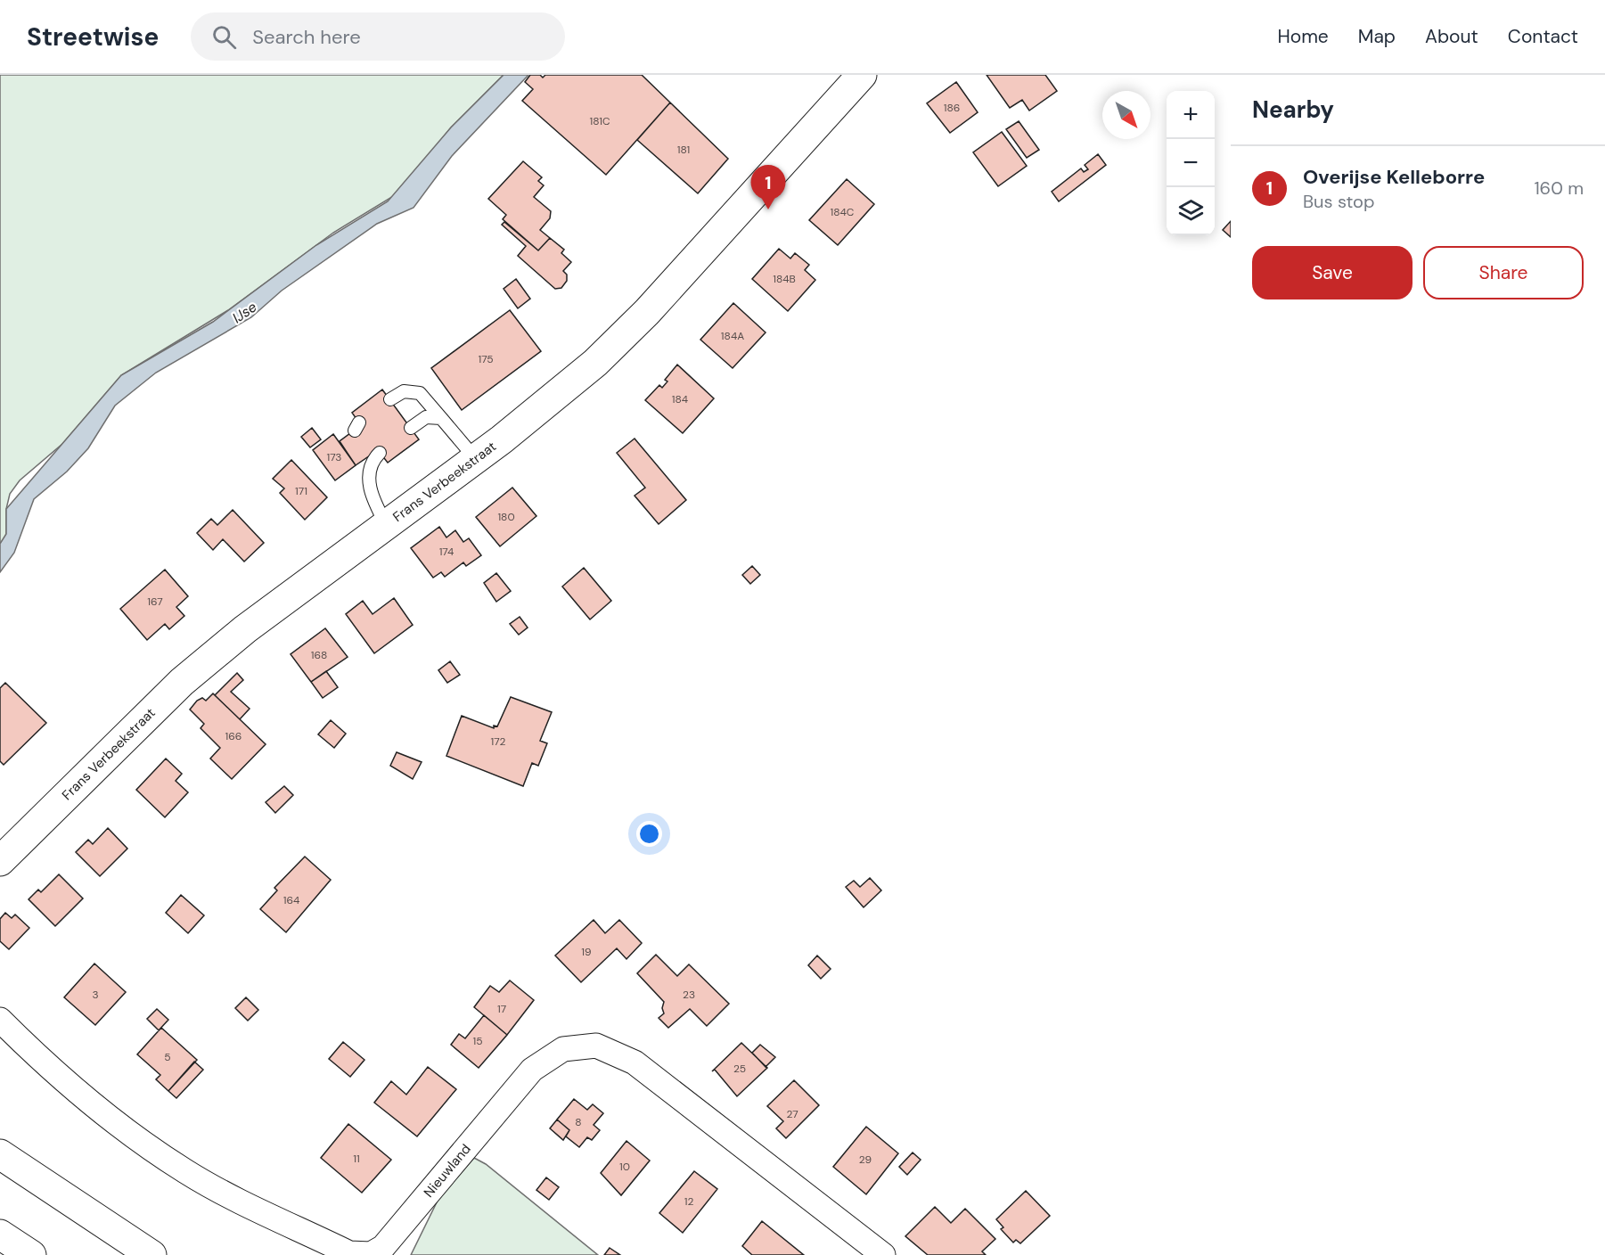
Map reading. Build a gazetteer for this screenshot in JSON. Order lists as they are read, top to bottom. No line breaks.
{"streets":{"main road":["Frans Verbeekstraat"],"street":["Nieuwland"]},"water":["IJse"],"house_numbers":["186","181C","181","184C","184B","184A","175","184","173","171","180","174","167","168","166","172","164","19","3","23","17","15","5","25","27","8","11","29","10","12"],"north":"bottom right","page":{"header":"Streetwise","search":"Search here","nav":["Home","Map","About","Contact"],"heading":"Nearby","map_buttons":["+","−"],"list":[{"mark":"1","name":"Overijse Kelleborre","note":"Bus stop","value":"160 m"}],"pins":"1","buttons":["Save","Share"]}}
